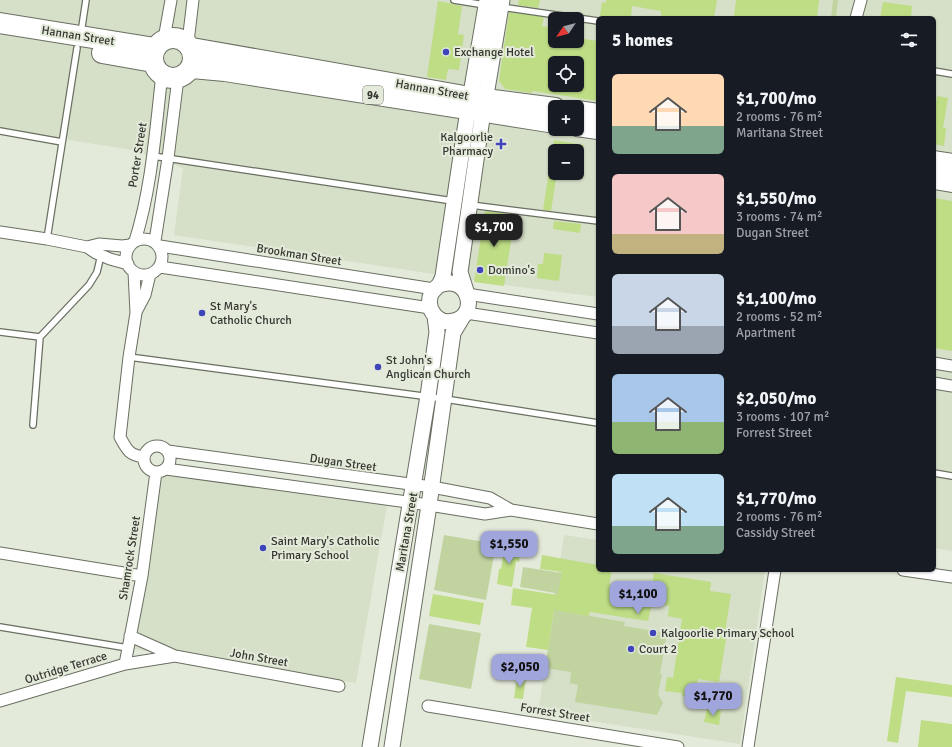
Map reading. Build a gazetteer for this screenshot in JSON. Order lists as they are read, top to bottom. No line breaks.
{"streets":{"highway":["Hannan Street","94"],"main road":["Maritana Street"],"street":["Porter Street","Brookman Street","Dugan Street","Shamrock Street","John Street","Outridge Terrace","Forrest Street"]},"crossings":[["Hannan Street","94"],["Hannan Street","Porter Street"],["94","Porter Street"],["Porter Street","Brookman Street"],["Brookman Street","Maritana Street"],["Dugan Street","Maritana Street"],["Dugan Street","Shamrock Street"],["Shamrock Street","John Street"],["Shamrock Street","Outridge Terrace"],["John Street","Outridge Terrace"]],"places":{"other":["Exchange Hotel","Domino's","St Mary's Catholic Church","St John's Anglican Church","Saint Mary's Catholic Primary School","Kalgoorlie Primary School","Court 2"],"health":["Kalgoorlie Pharmacy"]},"north":"bottom left","page":{"map_buttons":["+","−"],"heading":"5 homes","list":[{"name":"$1,700/mo","note":"2 rooms · 76 m² · Maritana Street"},{"name":"$1,550/mo","note":"3 rooms · 74 m² · Dugan Street"},{"name":"$1,100/mo","note":"2 rooms · 52 m² · Apartment"},{"name":"$2,050/mo","note":"3 rooms · 107 m² · Forrest Street"},{"name":"$1,770/mo","note":"2 rooms · 76 m² · Cassidy Street"}],"price":["$1,700","$1,550","$1,100","$2,050","$1,770"]}}
